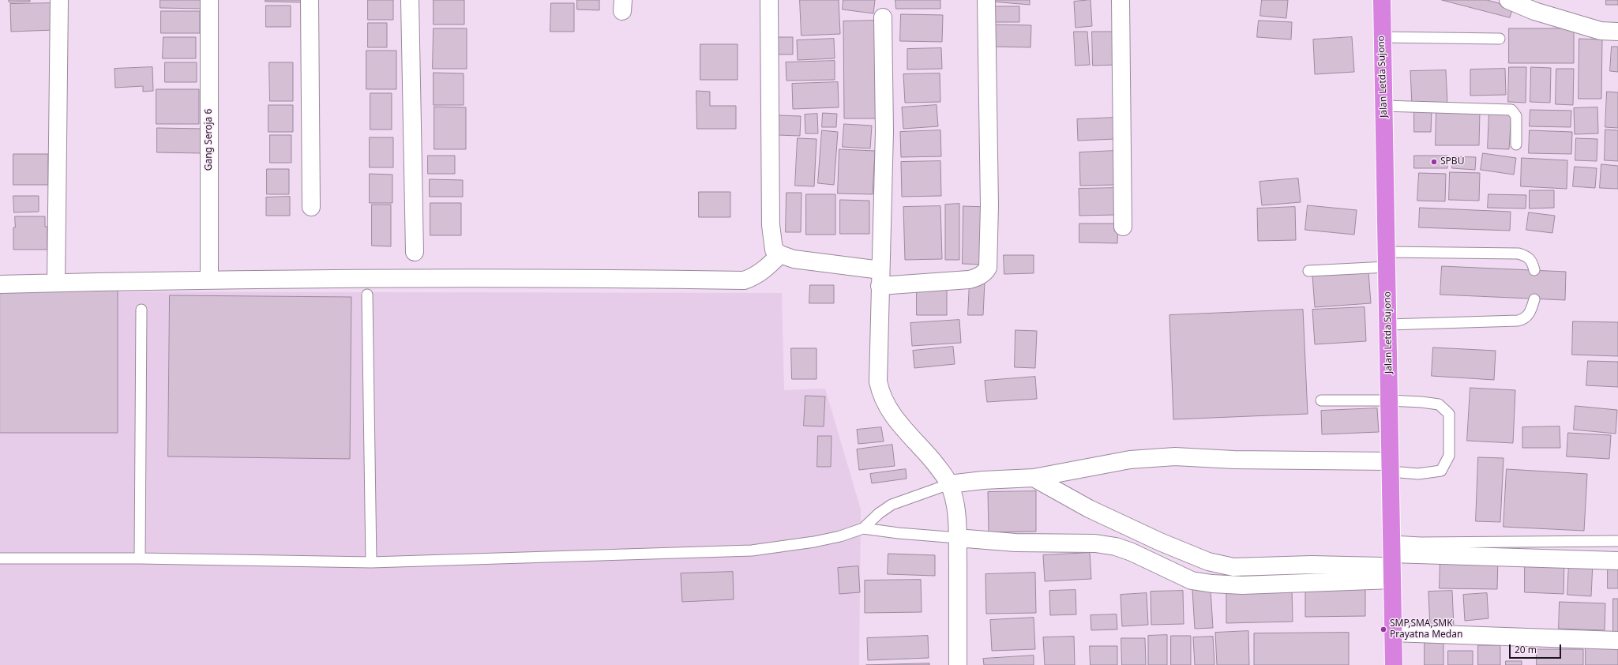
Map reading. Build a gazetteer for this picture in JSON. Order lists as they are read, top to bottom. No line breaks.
{"streets":{"highway":["Jalan Letda Sujono"],"street":["Gang Seroja 6"]},"places":["SPBU","SMP,SMA,SMK Prayatna Medan"],"scale_bar":"20 m"}
